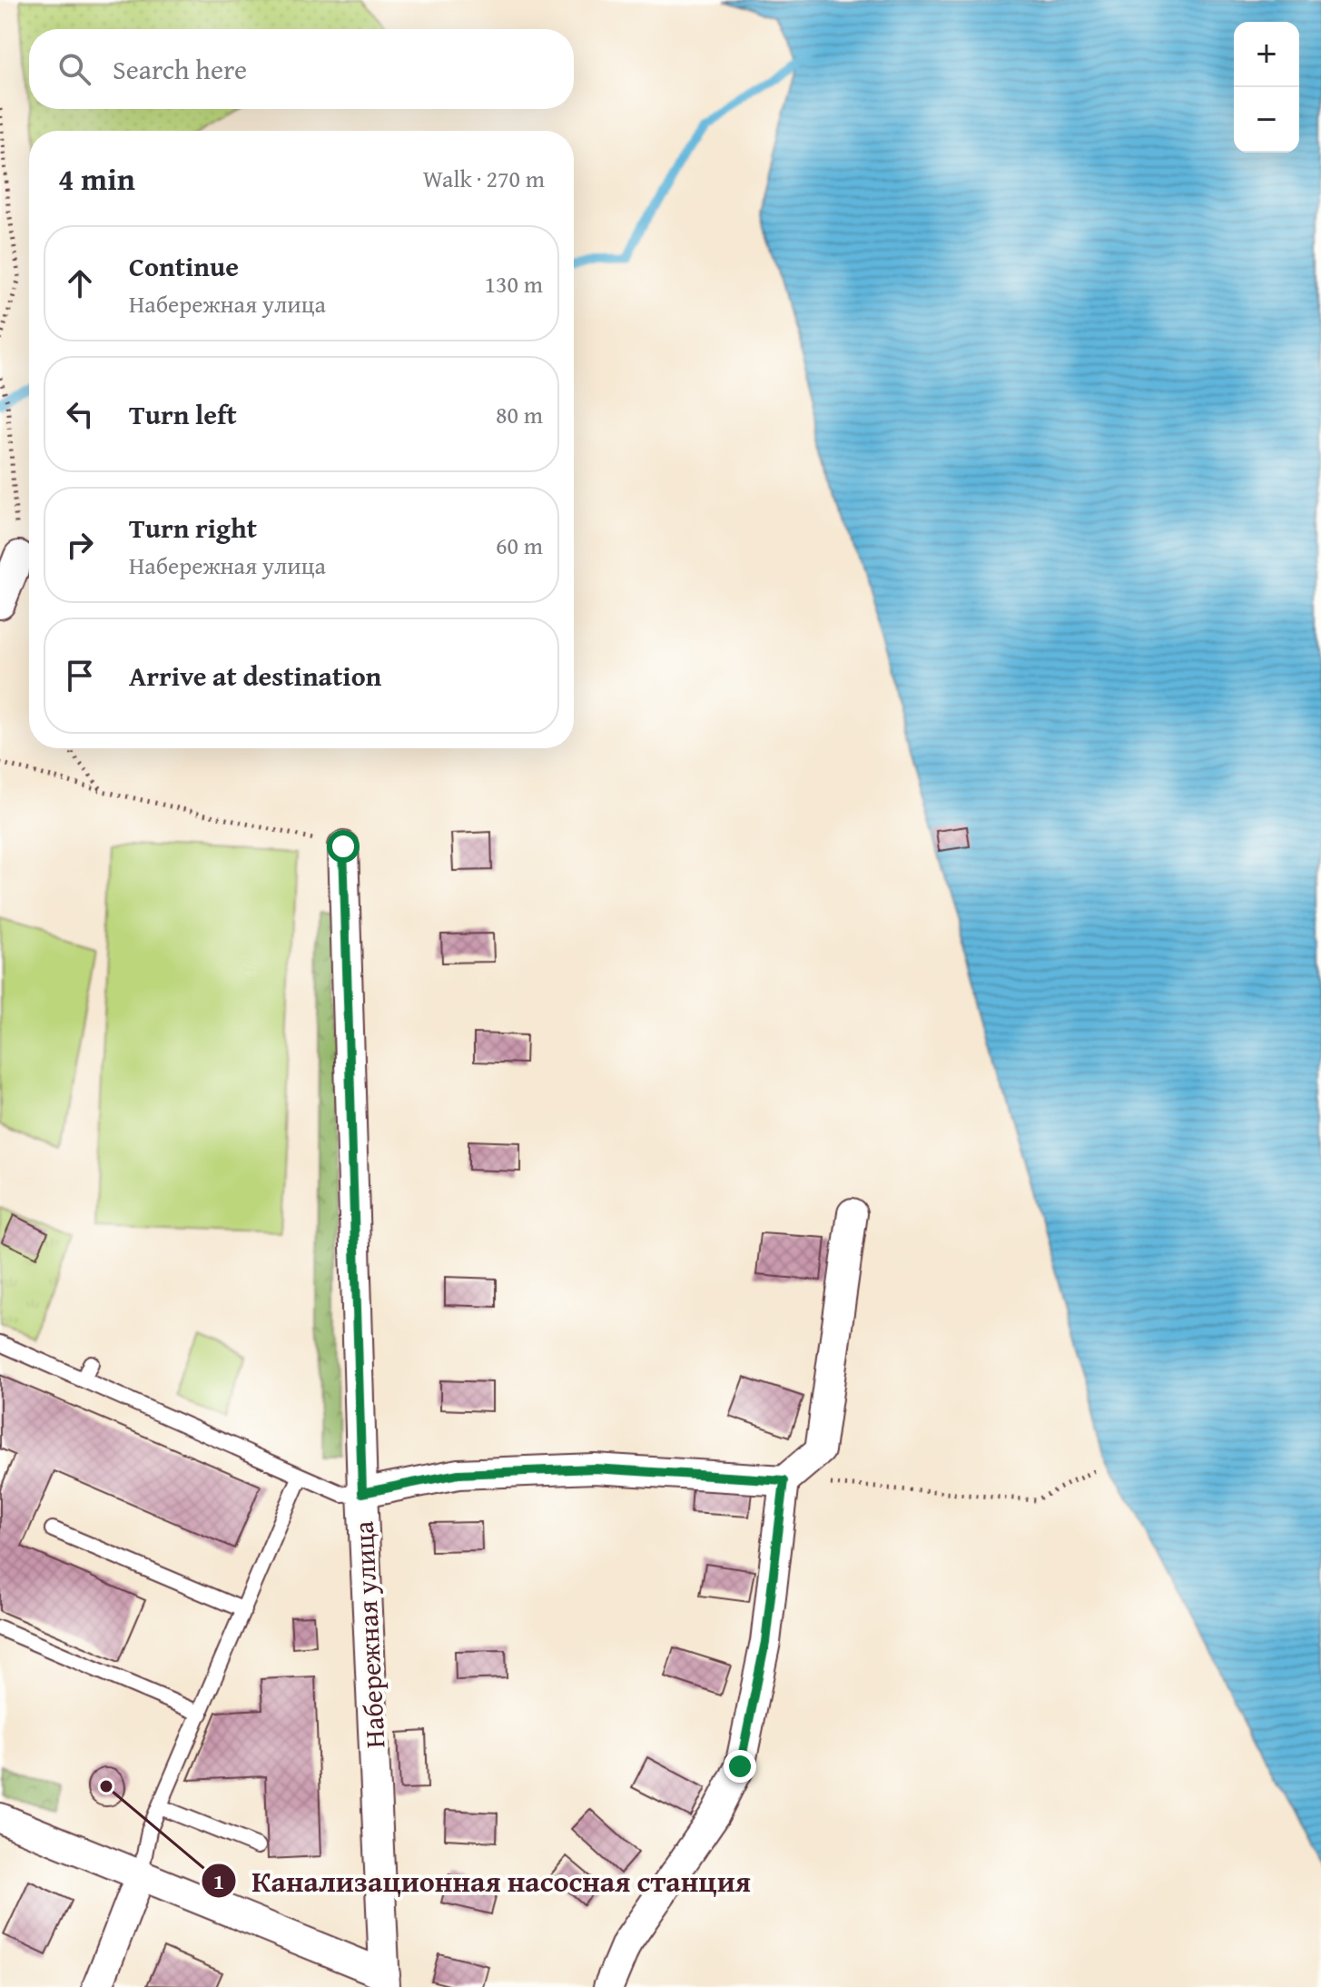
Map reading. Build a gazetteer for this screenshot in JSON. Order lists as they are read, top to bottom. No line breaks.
{"streets":{"street":["Набережная улица"]},"places":["Канализационная насосная станция"],"page":{"map_buttons":["+","−"],"search":"Search here","heading":["4 min","Walk · 270 m"],"list":[["Continue","Набережная улица","130 m"],["Turn left","80 m"],["Turn right","Набережная улица","60 m"],"Arrive at destination"]}}
